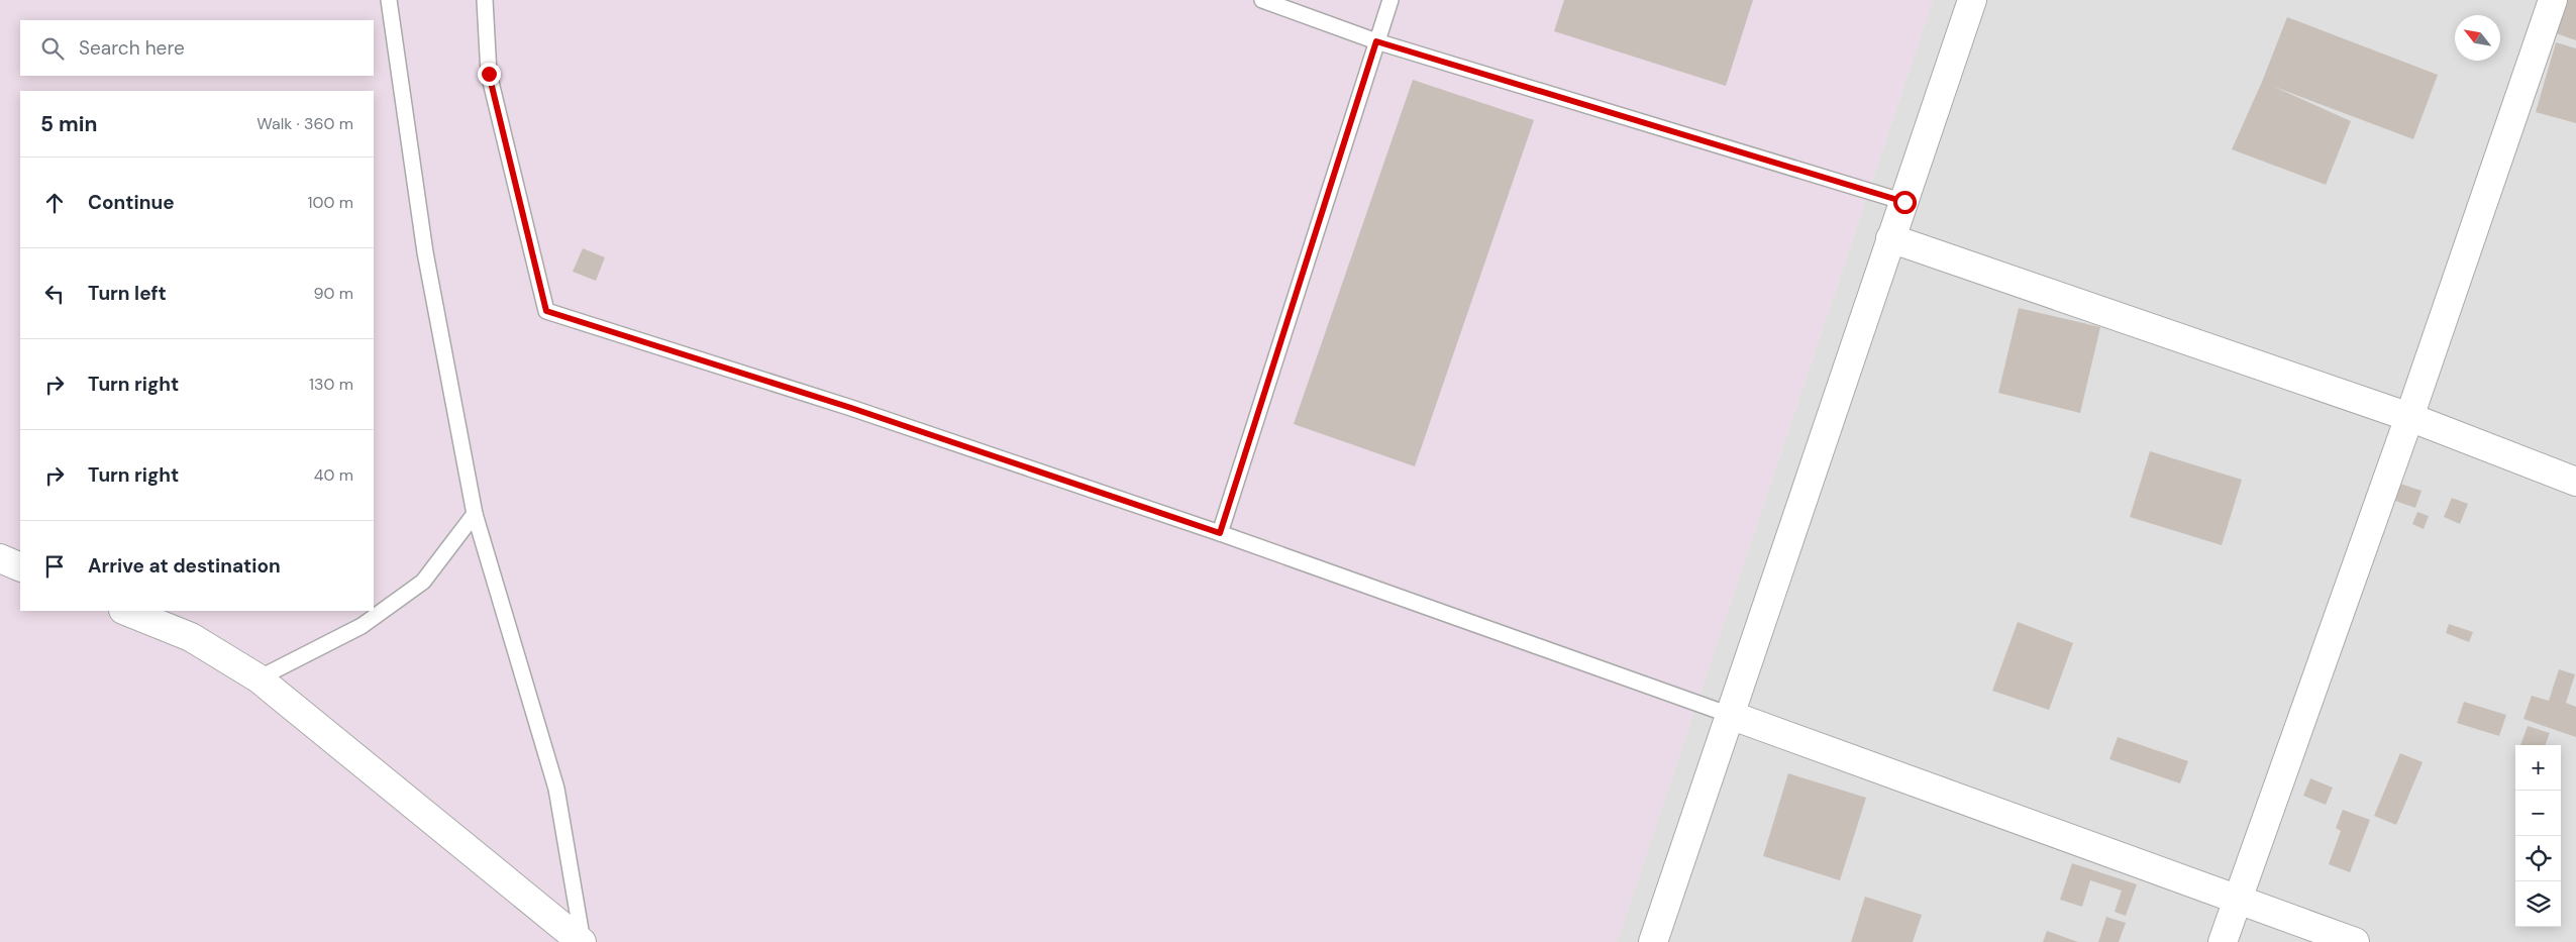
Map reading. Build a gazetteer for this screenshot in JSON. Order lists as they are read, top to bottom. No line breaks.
{"north":"top left","page":{"search":"Search here","heading":["5 min","Walk · 360 m"],"list":[["Continue","100 m"],["Turn left","90 m"],["Turn right","130 m"],["Turn right","40 m"],"Arrive at destination"],"map_buttons":["+","−"]}}
